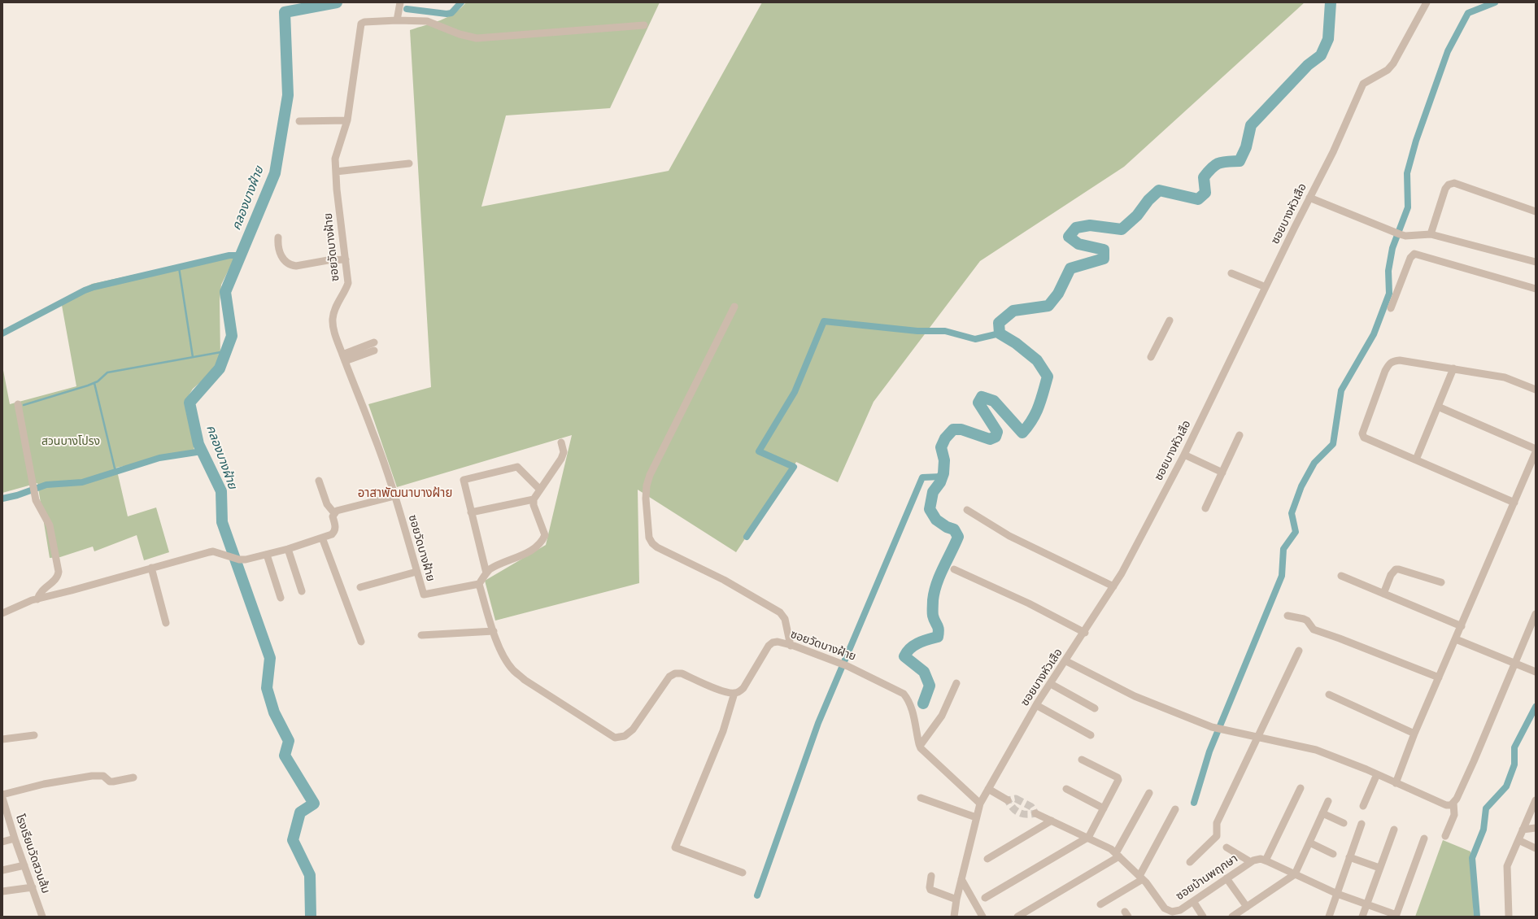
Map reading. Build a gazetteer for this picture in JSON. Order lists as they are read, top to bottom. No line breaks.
{"streets":{"street":["ซอยบางหัวเสือ","ซอยวัดบางฝ้าย","โรงเรียนวัดสวนส้ม","ซอยบ้านพฤกษา"]},"crossings":[["ซอยบางหัวเสือ","ซอยวัดบางฝ้าย"]],"districts":["อาสาพัฒนาบางฝ้าย"],"water":["คลองบางฝ้าย"],"parks":["สวนบางโปรง"]}
